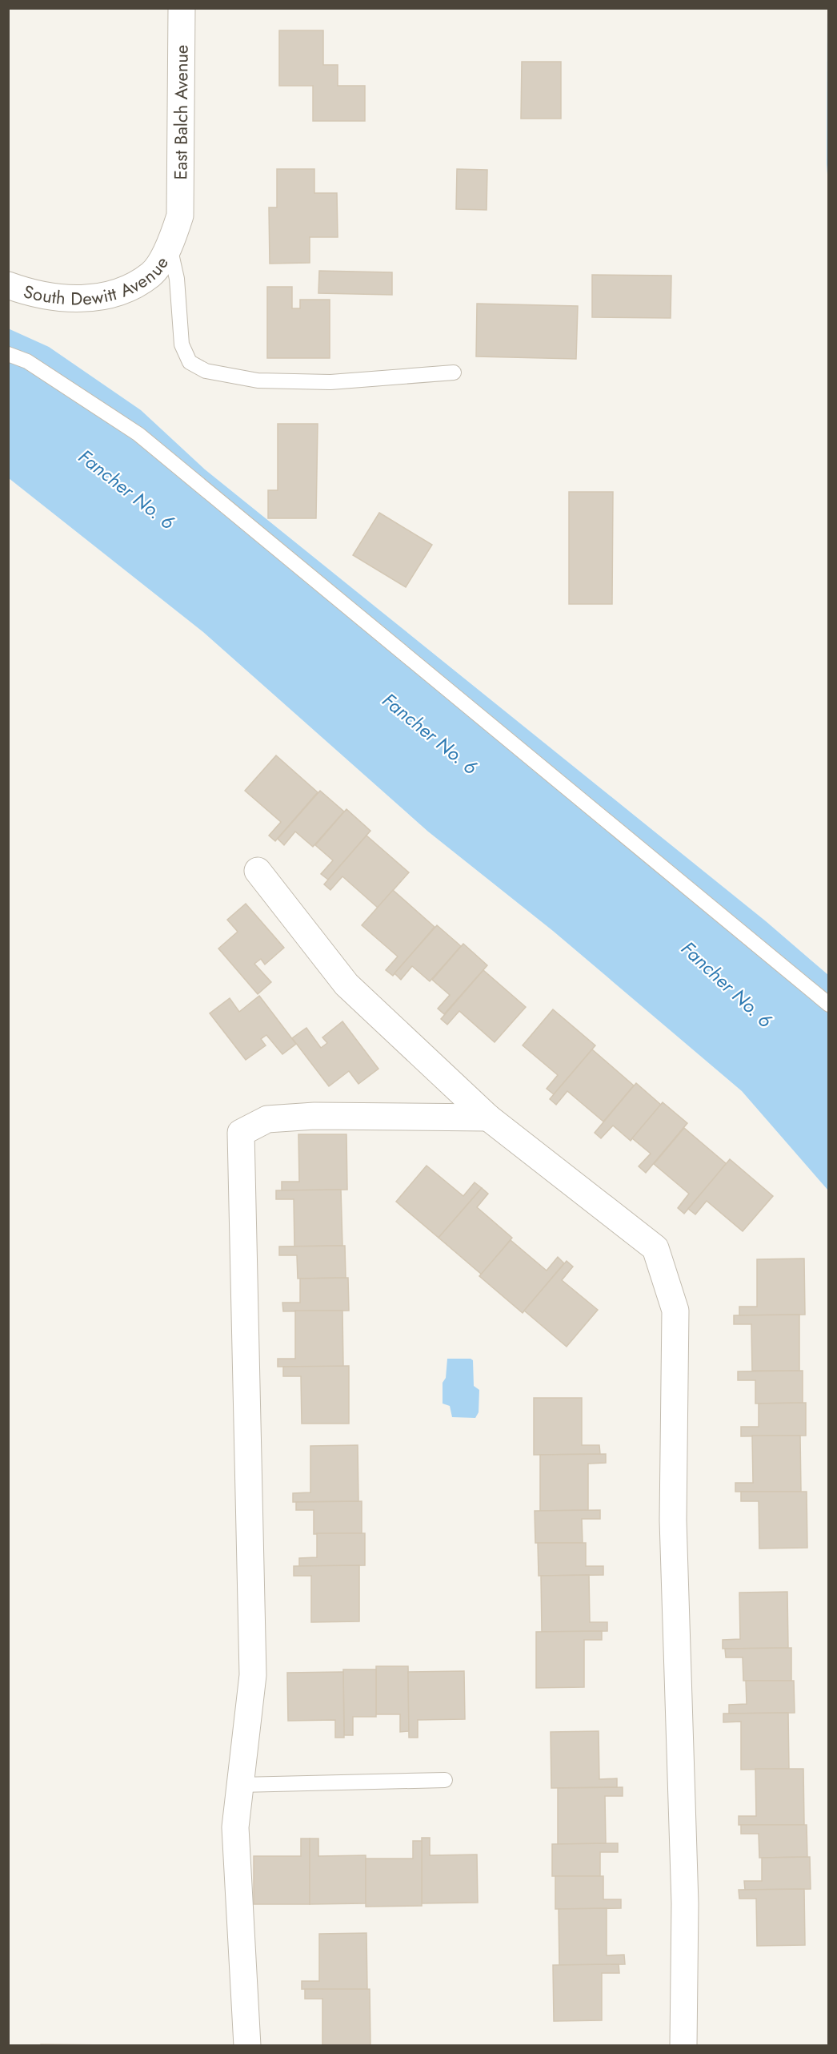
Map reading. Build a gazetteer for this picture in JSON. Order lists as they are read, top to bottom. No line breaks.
{"streets":{"street":["East Balch Avenue","South Dewitt Avenue"]},"crossings":[["East Balch Avenue","South Dewitt Avenue"]],"water":["Fancher No. 6"]}
